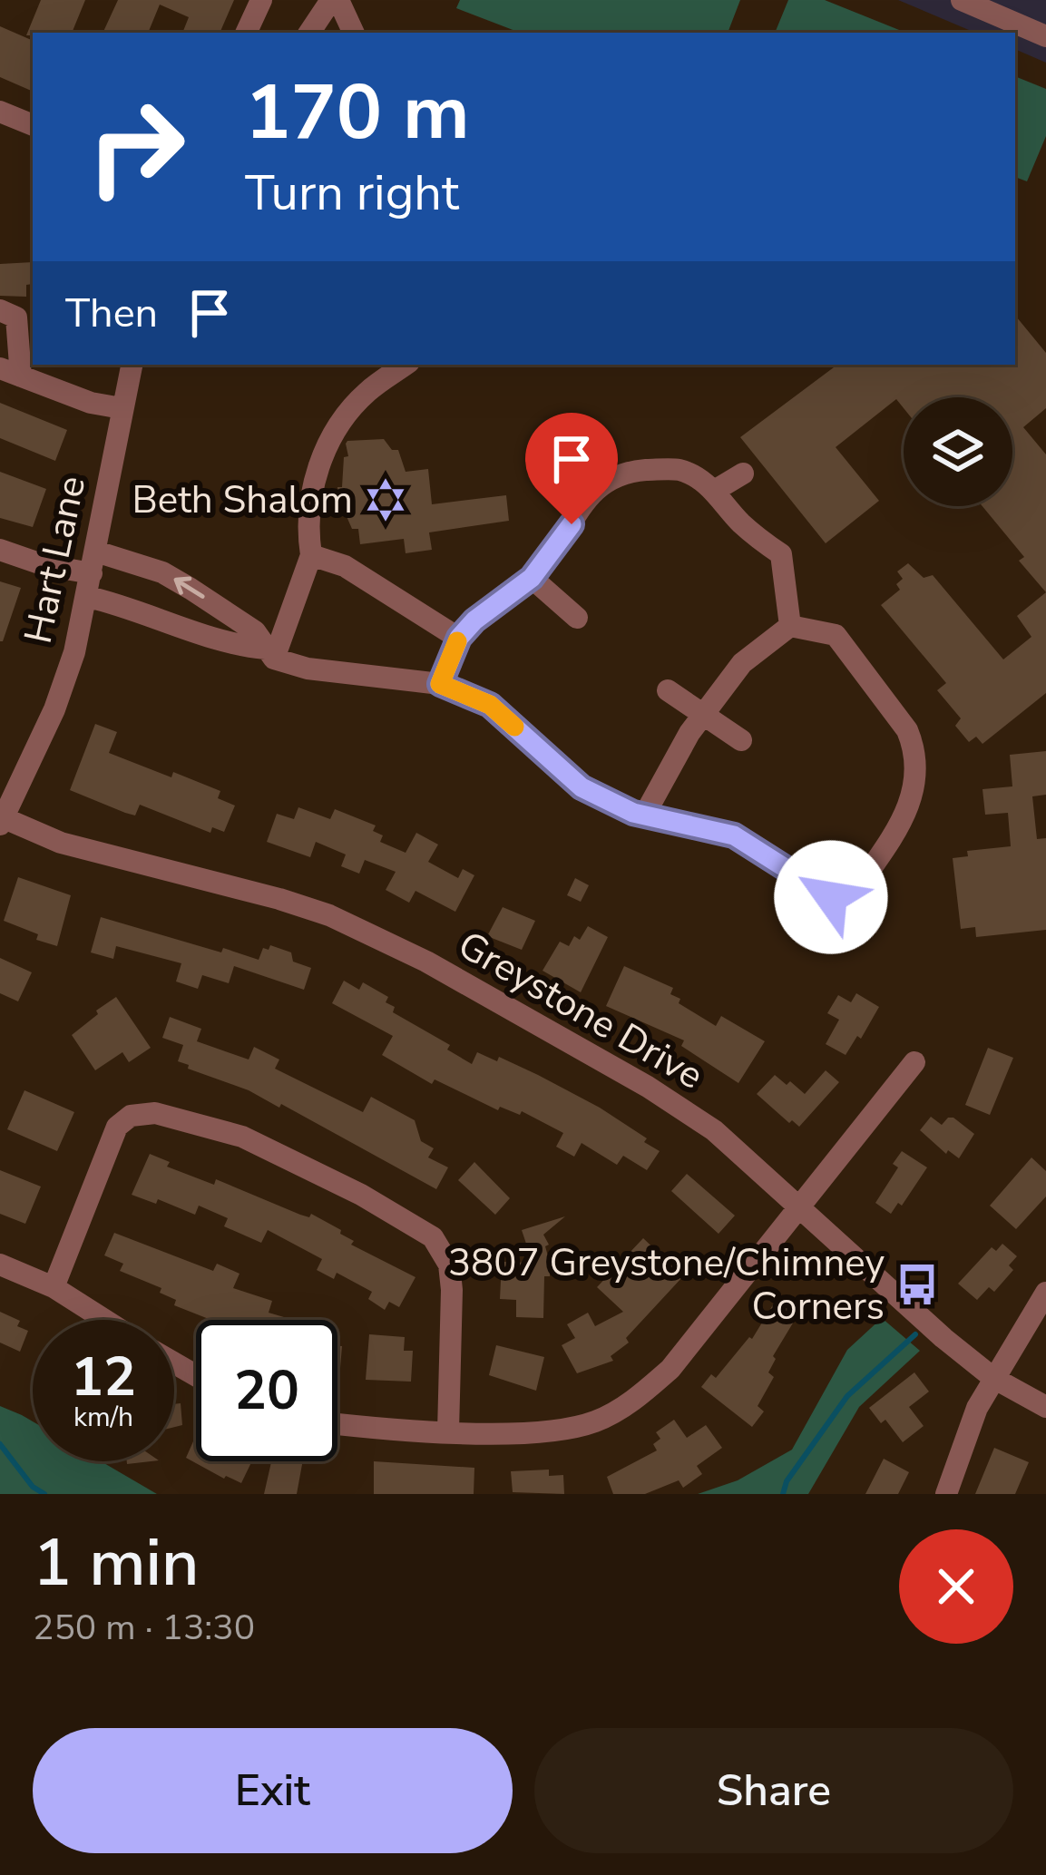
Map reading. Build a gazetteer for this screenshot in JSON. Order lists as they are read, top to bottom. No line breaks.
{"streets":{"street":["Hart Lane","Greystone Drive"]},"crossings":[["Hart Lane","Greystone Drive"]],"places":{"synagogue":["Beth Shalom"],"bus stop":["3807 Greystone/Chimney Corners"]},"page":{"turn":["170 m","Turn right"],"then":"Then","speed":"12 km/h","limit":"20","heading":["1 min","250 m · 13:30"],"buttons":["Exit","Share"]}}
